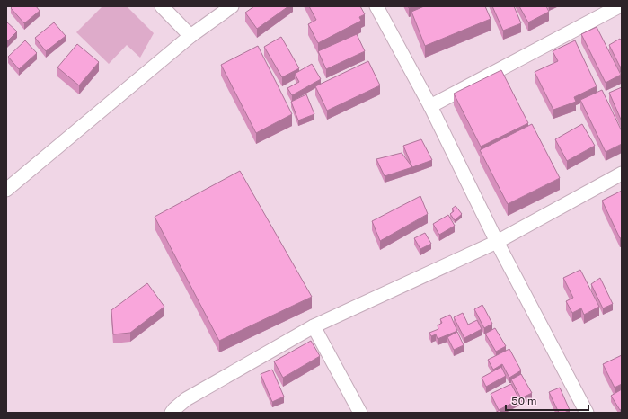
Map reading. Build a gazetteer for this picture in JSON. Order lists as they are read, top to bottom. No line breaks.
{"scale_bar":"50 m"}
